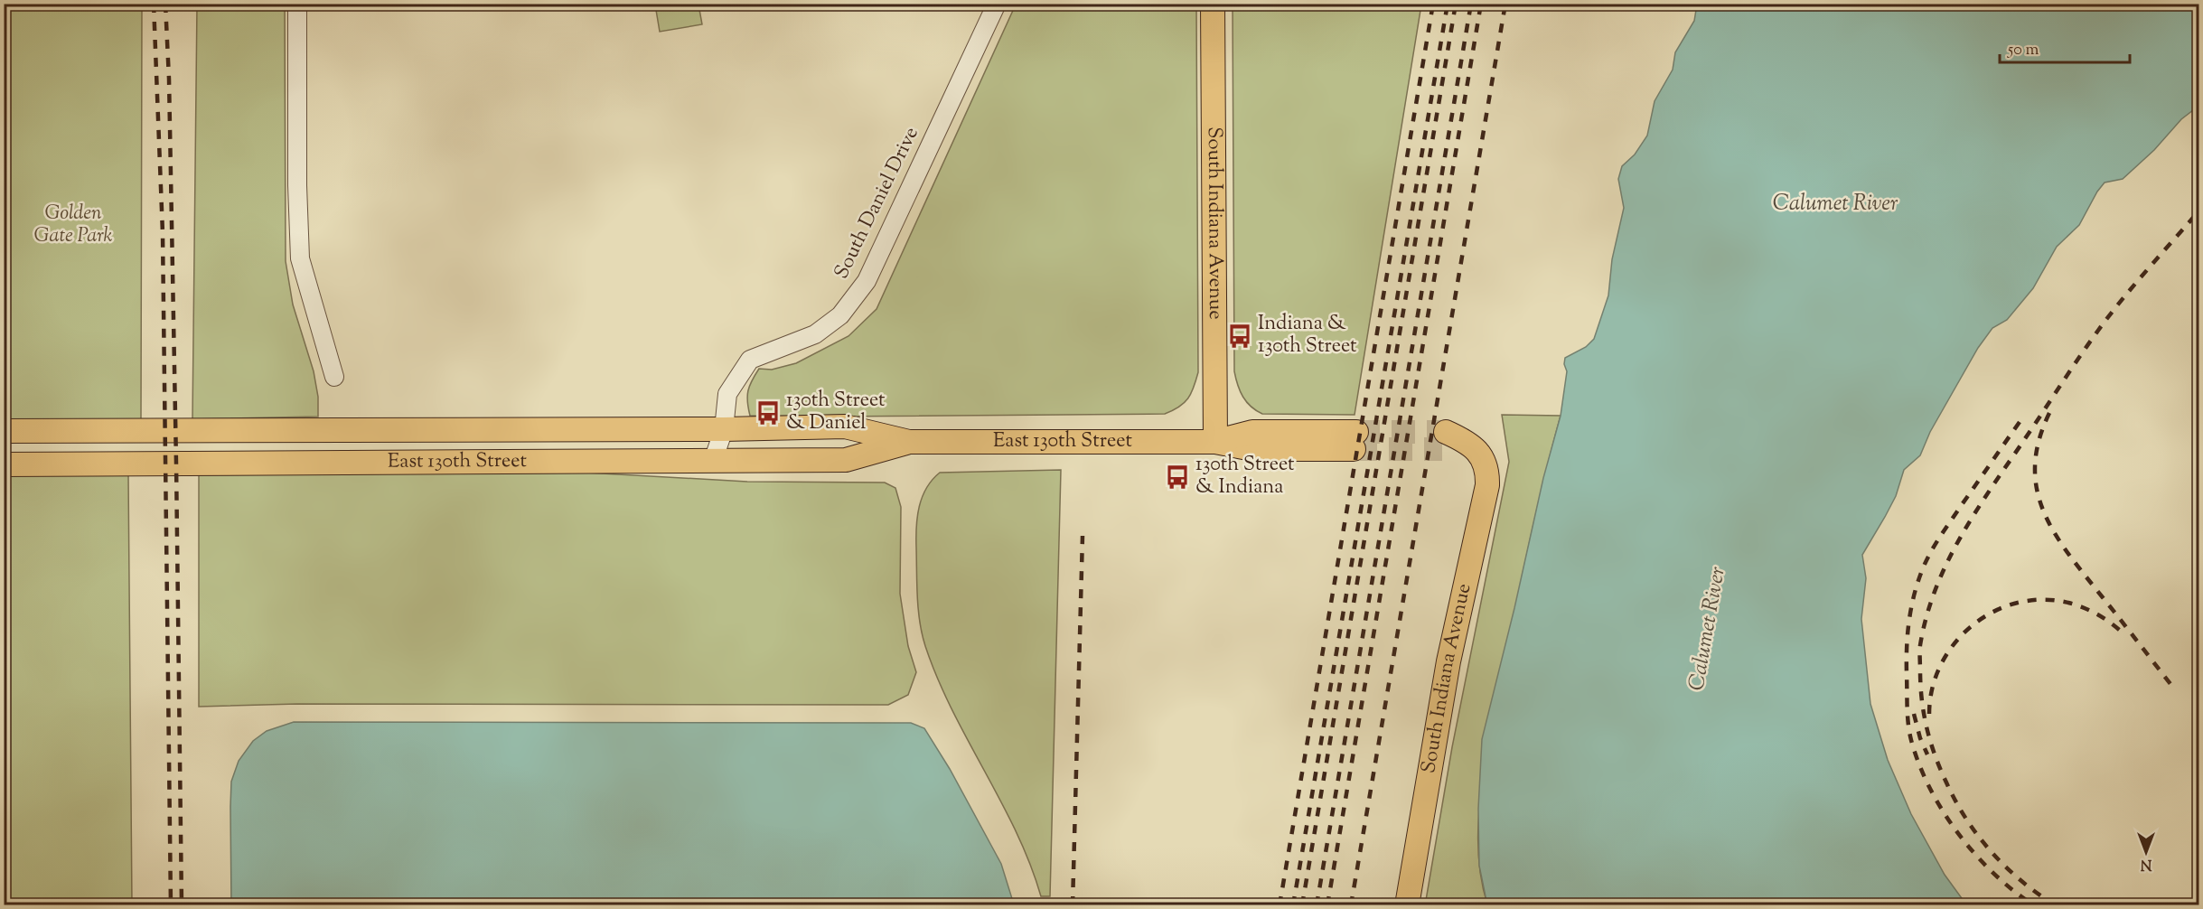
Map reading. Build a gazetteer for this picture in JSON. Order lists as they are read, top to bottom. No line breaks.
{"streets":{"main road":["South Indiana Avenue","East 130th Street"],"street":["South Daniel Drive"]},"crossings":[["South Daniel Drive","East 130th Street"],["South Indiana Avenue","East 130th Street"]],"water":["Calumet River"],"parks":["Golden Gate Park"],"places":{"bus stop":["Indiana & 130th Street","130th Street & Daniel","130th Street & Indiana"]},"scale_bar":"50 m","north":"bottom"}
